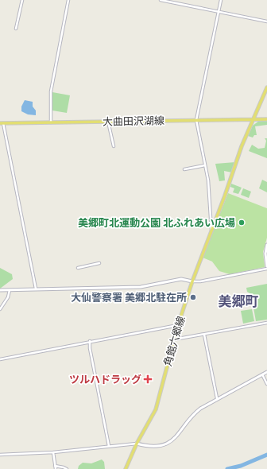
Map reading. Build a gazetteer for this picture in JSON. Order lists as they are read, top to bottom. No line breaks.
{"streets":{"main road":["大曲田沢湖線","角館六郷線"]},"crossings":[["大曲田沢湖線","角館六郷線"]],"districts":["美郷町"],"places":{"other":["美郷町北運動公園 北ふれあい広場","大仙警察署 美郷北駐在所"],"health":["ツルハドラッグ"]}}
